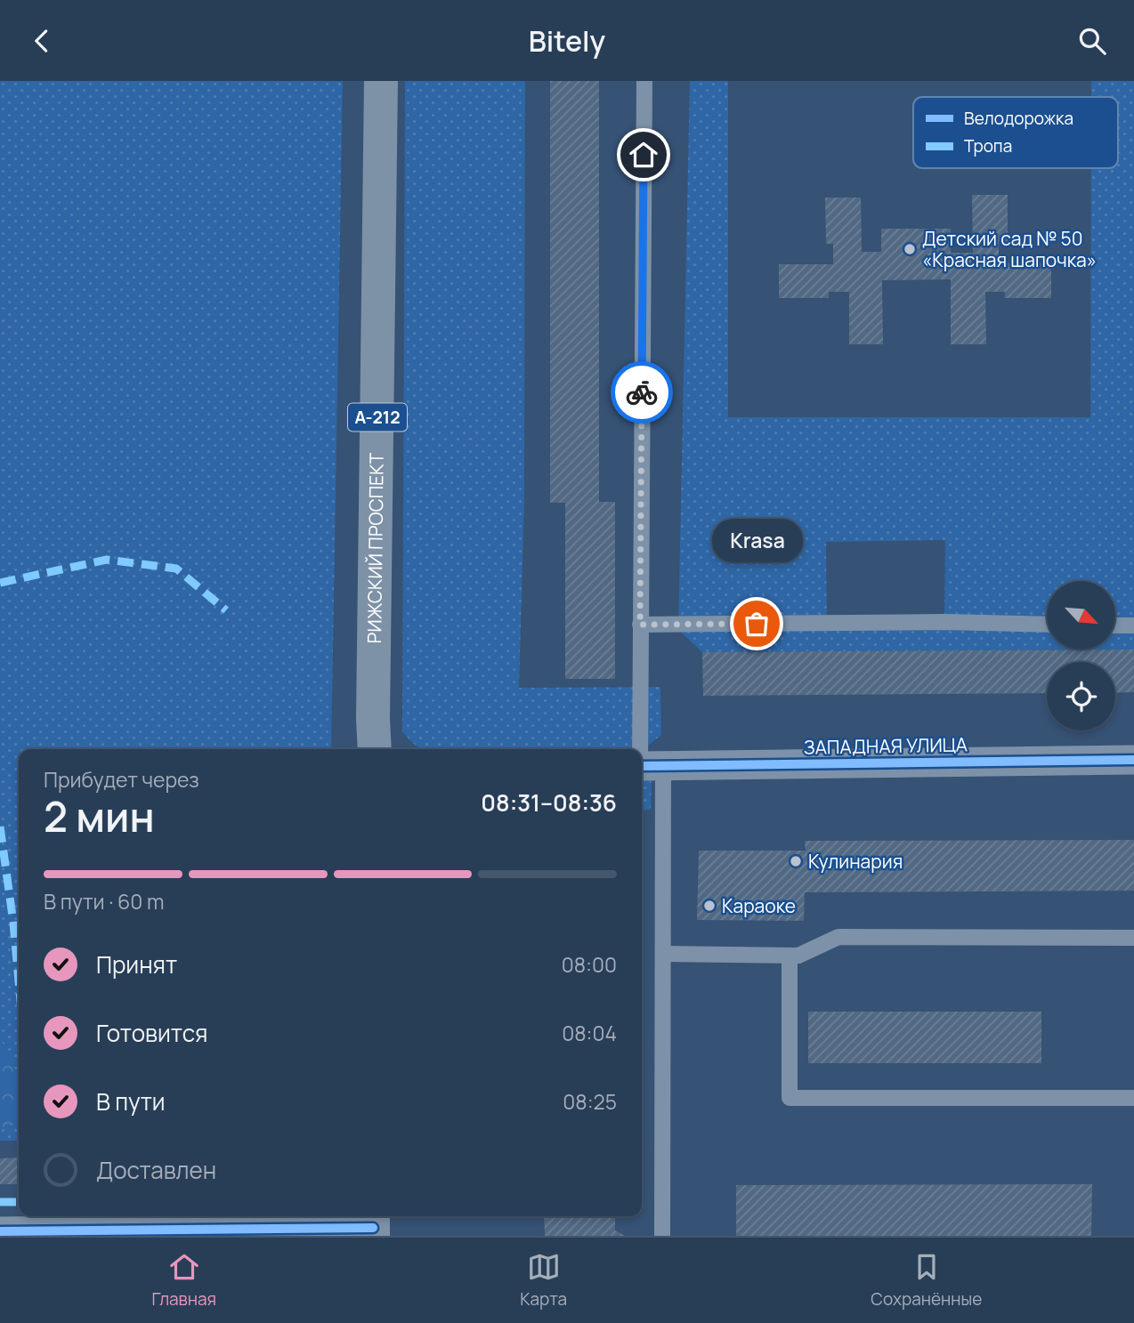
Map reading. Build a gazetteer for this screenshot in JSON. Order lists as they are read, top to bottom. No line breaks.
{"streets":{"highway":["А-212","РИЖСКИЙ ПРОСПЕКТ"],"street":["ЗАПАДНАЯ УЛИЦА"]},"places":["Детский сад № 50 «Красная шапочка»","Krasa","Кулинария","Караоке"],"legend":["Велодорожка","Тропа"],"north":"bottom right","page":{"header":"Bitely","bubble":"Krasa","heading":["2 мин","Прибудет через","08:31–08:36"],"bar":"В пути · 60 m","list":[["Принят","08:00"],["Готовится","08:04"],["В пути","08:25"],"Доставлен"],"tabs":["Главная","Карта","Сохранённые"]}}
